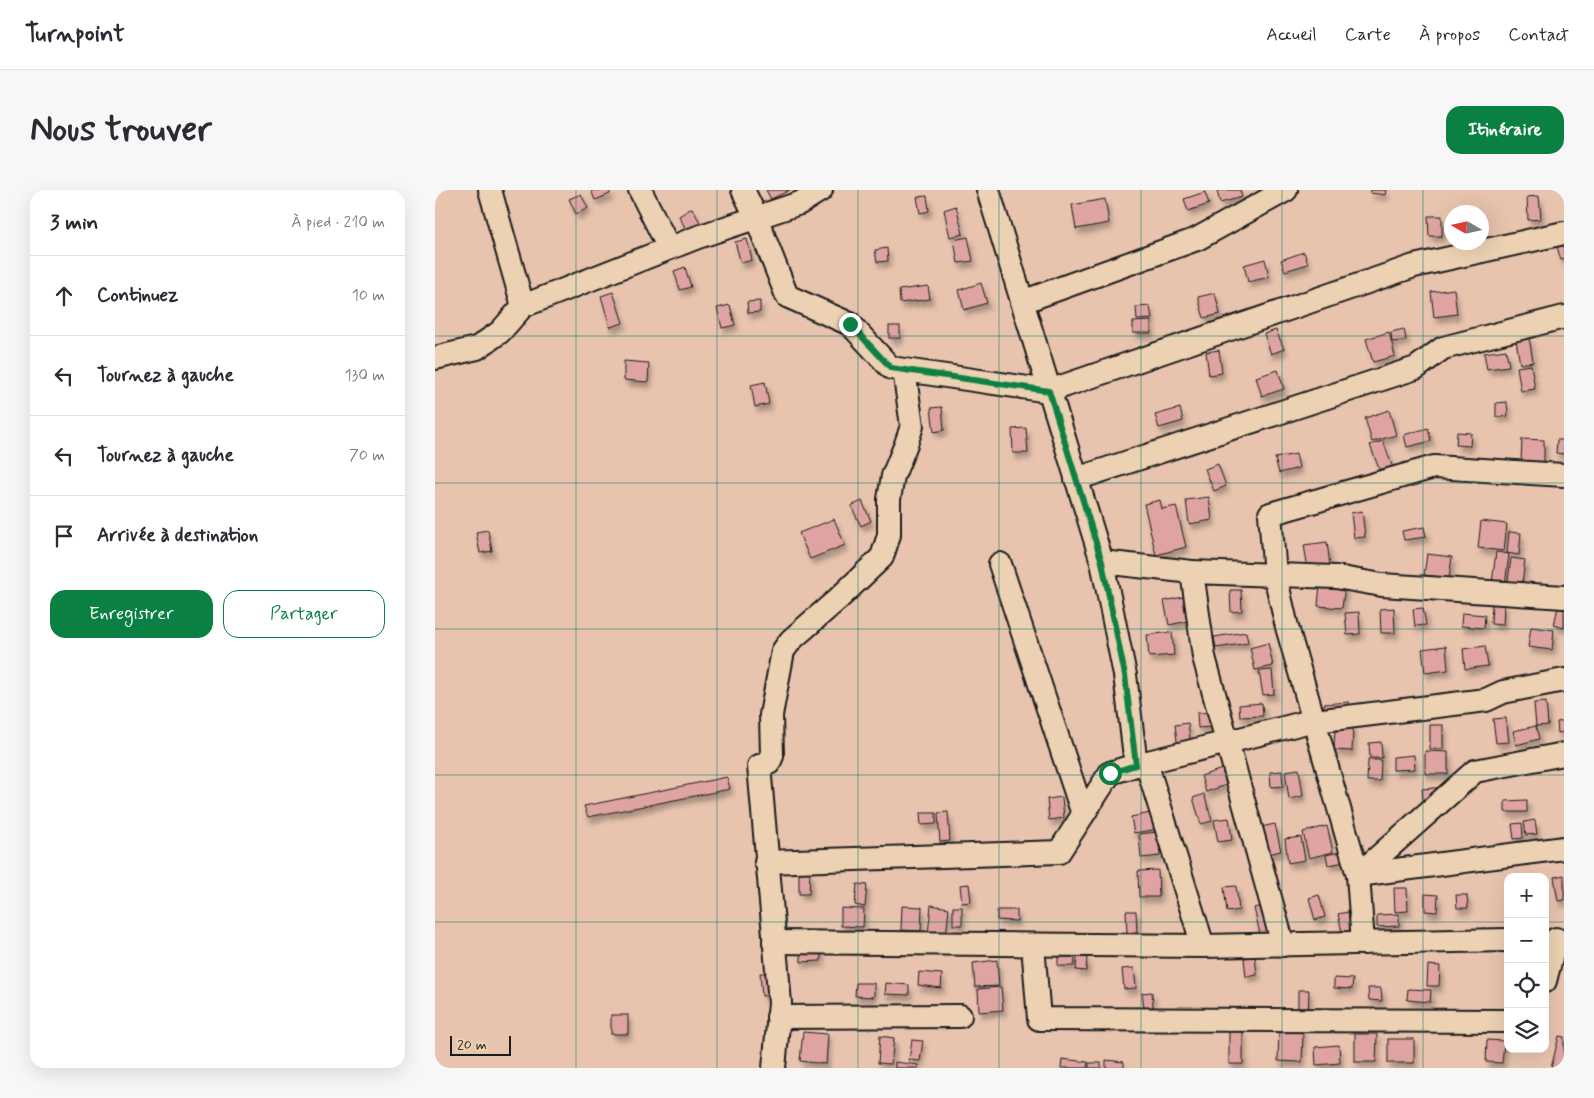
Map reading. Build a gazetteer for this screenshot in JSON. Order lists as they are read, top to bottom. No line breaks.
{"scale_bar":"20 m","north":"left","page":{"header":"Turnpoint","nav":["Accueil","Carte","À propos","Contact"],"buttons":["Itinéraire",["Enregistrer","Partager"]],"title":"Nous trouver","heading":["3 min","À pied · 210 m"],"list":[["Continuez","10 m"],["Tournez à gauche","130 m"],["Tournez à gauche","70 m"],"Arrivée à destination"],"map_buttons":["+","−"],"scale":"20 m"}}
